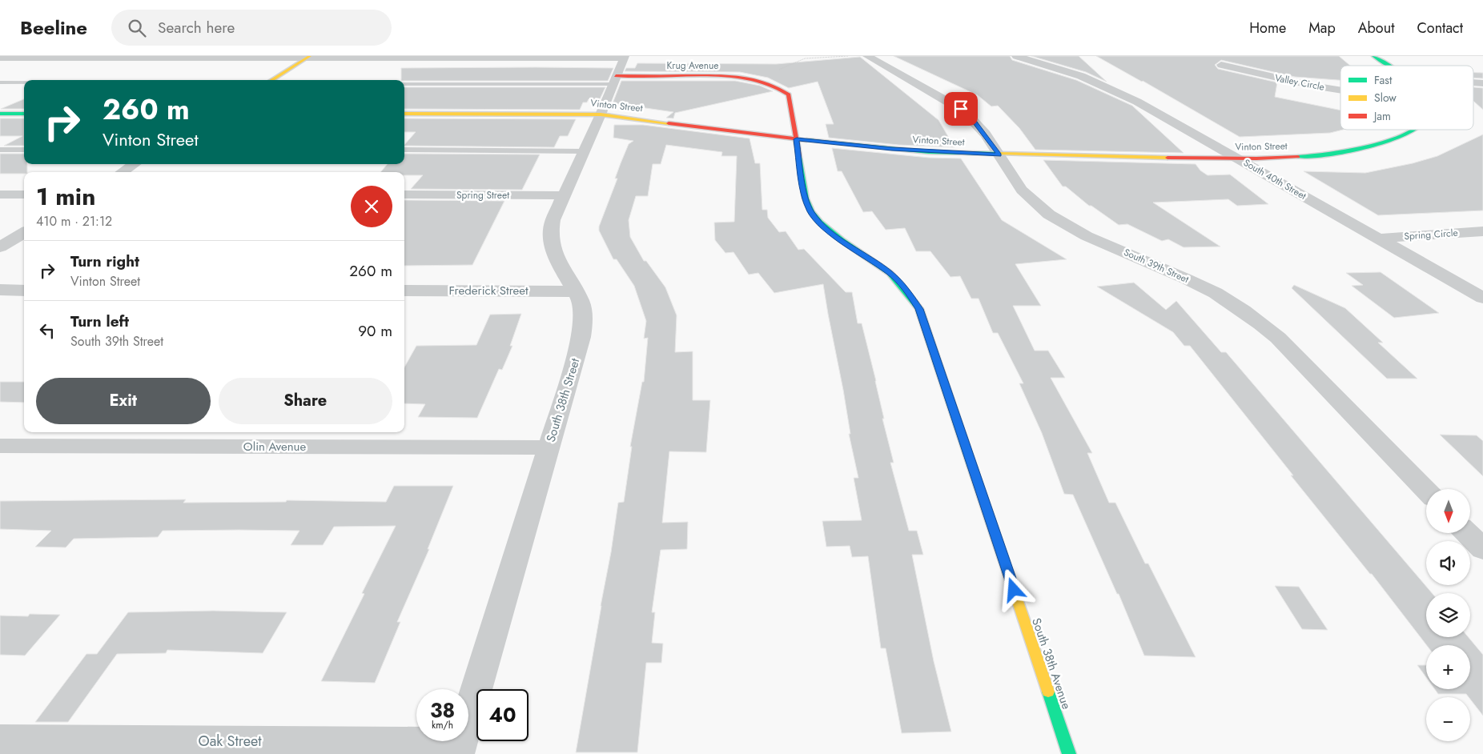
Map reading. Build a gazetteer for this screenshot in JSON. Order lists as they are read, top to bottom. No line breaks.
{"streets":{"street":["Krug Avenue","Valley Circle","Vinton Street","South 40th Street","Spring Street","Spring Circle","South 39th Street","Frederick Street","South 38th Street","Olin Avenue","South 38th Avenue","Oak Street"]},"crossings":[["Krug Avenue","South 38th Street"],["Krug Avenue","South 38th Avenue"],["Vinton Street","South 40th Street"],["Vinton Street","South 39th Street"],["Vinton Street","South 38th Street"],["Vinton Street","South 38th Avenue"],["South 40th Street","Spring Circle"],["Spring Street","South 38th Street"],["Frederick Street","South 38th Street"],["South 38th Street","Olin Avenue"],["South 38th Street","Oak Street"]],"legend":["Fast","Slow","Jam"],"north":"bottom","page":{"header":"Beeline","search":"Search here","nav":["Home","Map","About","Contact"],"turn":["260 m","Vinton Street"],"heading":["1 min","410 m · 21:12"],"list":[{"name":"Turn right","note":"Vinton Street","value":"260 m"},{"name":"Turn left","note":"South 39th Street","value":"90 m"}],"buttons":["Exit","Share"],"map_buttons":["+","−"],"speed":"38 km/h","limit":"40"}}
